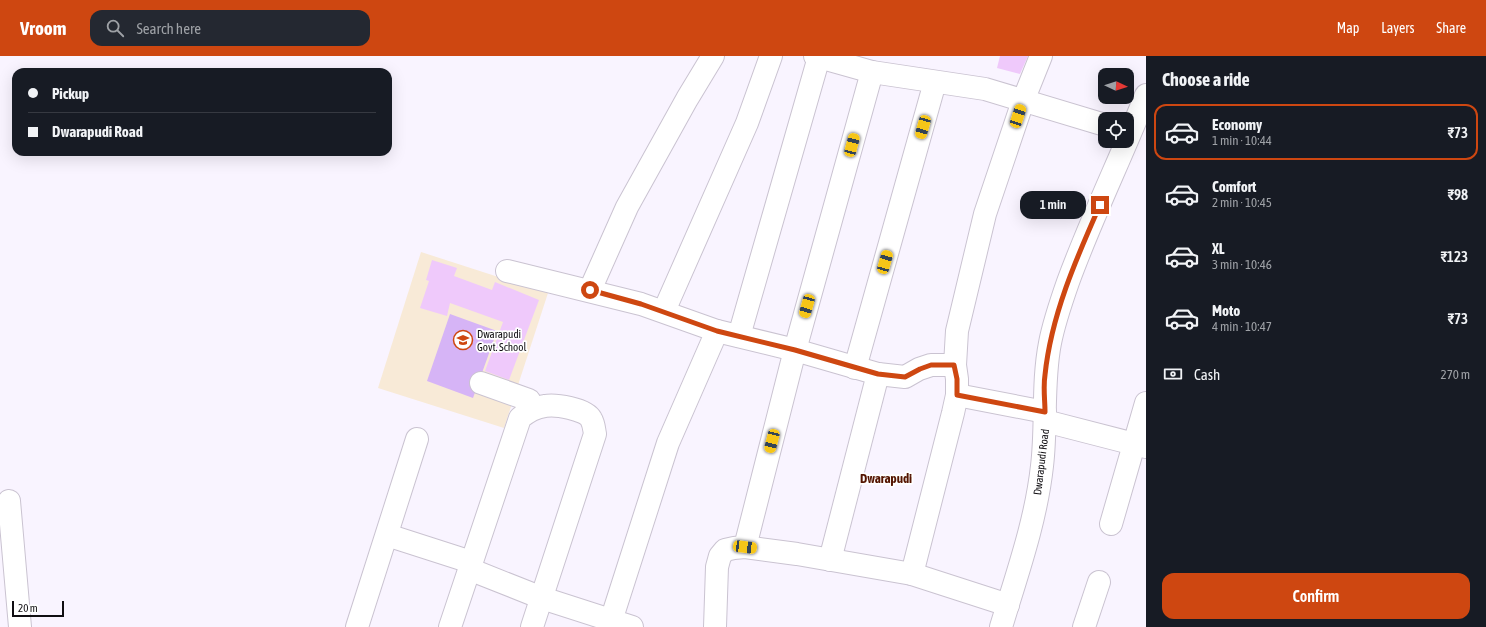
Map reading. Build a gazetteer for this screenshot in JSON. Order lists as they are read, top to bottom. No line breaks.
{"streets":{"street":["Dwarapudi Road"]},"districts":["Dwarapudi"],"places":{"school or university":["Dwarapudi Govt. School"]},"scale_bar":"20 m","north":"right","page":{"header":"Vroom","search":"Search here","nav":["Map","Layers","Share"],"heading":"Choose a ride","banner":["Pickup","Dwarapudi Road"],"list":[{"name":"Economy","note":"1 min · 10:44","value":"₹73"},{"name":"Comfort","note":"2 min · 10:45","value":"₹98"},{"name":"XL","note":"3 min · 10:46","value":"₹123"},{"name":"Moto","note":"4 min · 10:47","value":"₹73"}],"bubble":"1 min","pay":["Cash","270 m"],"buttons":"Confirm","scale":"20 m"}}
